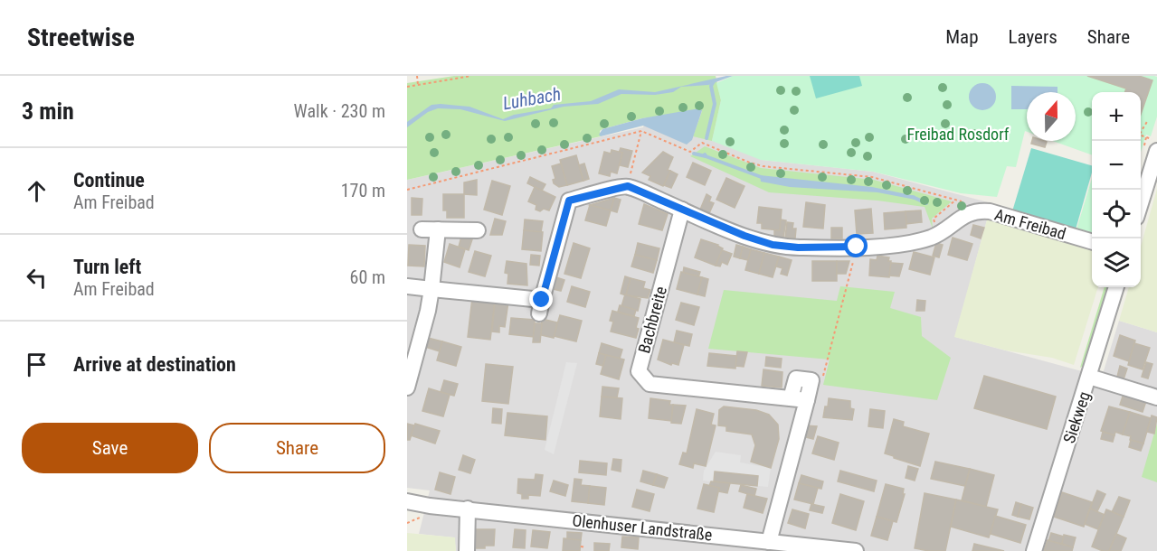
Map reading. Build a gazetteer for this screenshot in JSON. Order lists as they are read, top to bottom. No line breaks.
{"streets":{"street":["Am Freibad","Bachbreite","Siekweg","Olenhuser Landstraße"]},"crossings":[["Am Freibad","Bachbreite"]],"water":["Luhbach"],"parks":["Freibad Rosdorf"],"north":"top","page":{"header":"Streetwise","nav":["Map","Layers","Share"],"heading":["3 min","Walk · 230 m"],"map_buttons":["+","−"],"list":[["Continue","Am Freibad","170 m"],["Turn left","Am Freibad","60 m"],"Arrive at destination"],"buttons":["Save","Share"]}}
